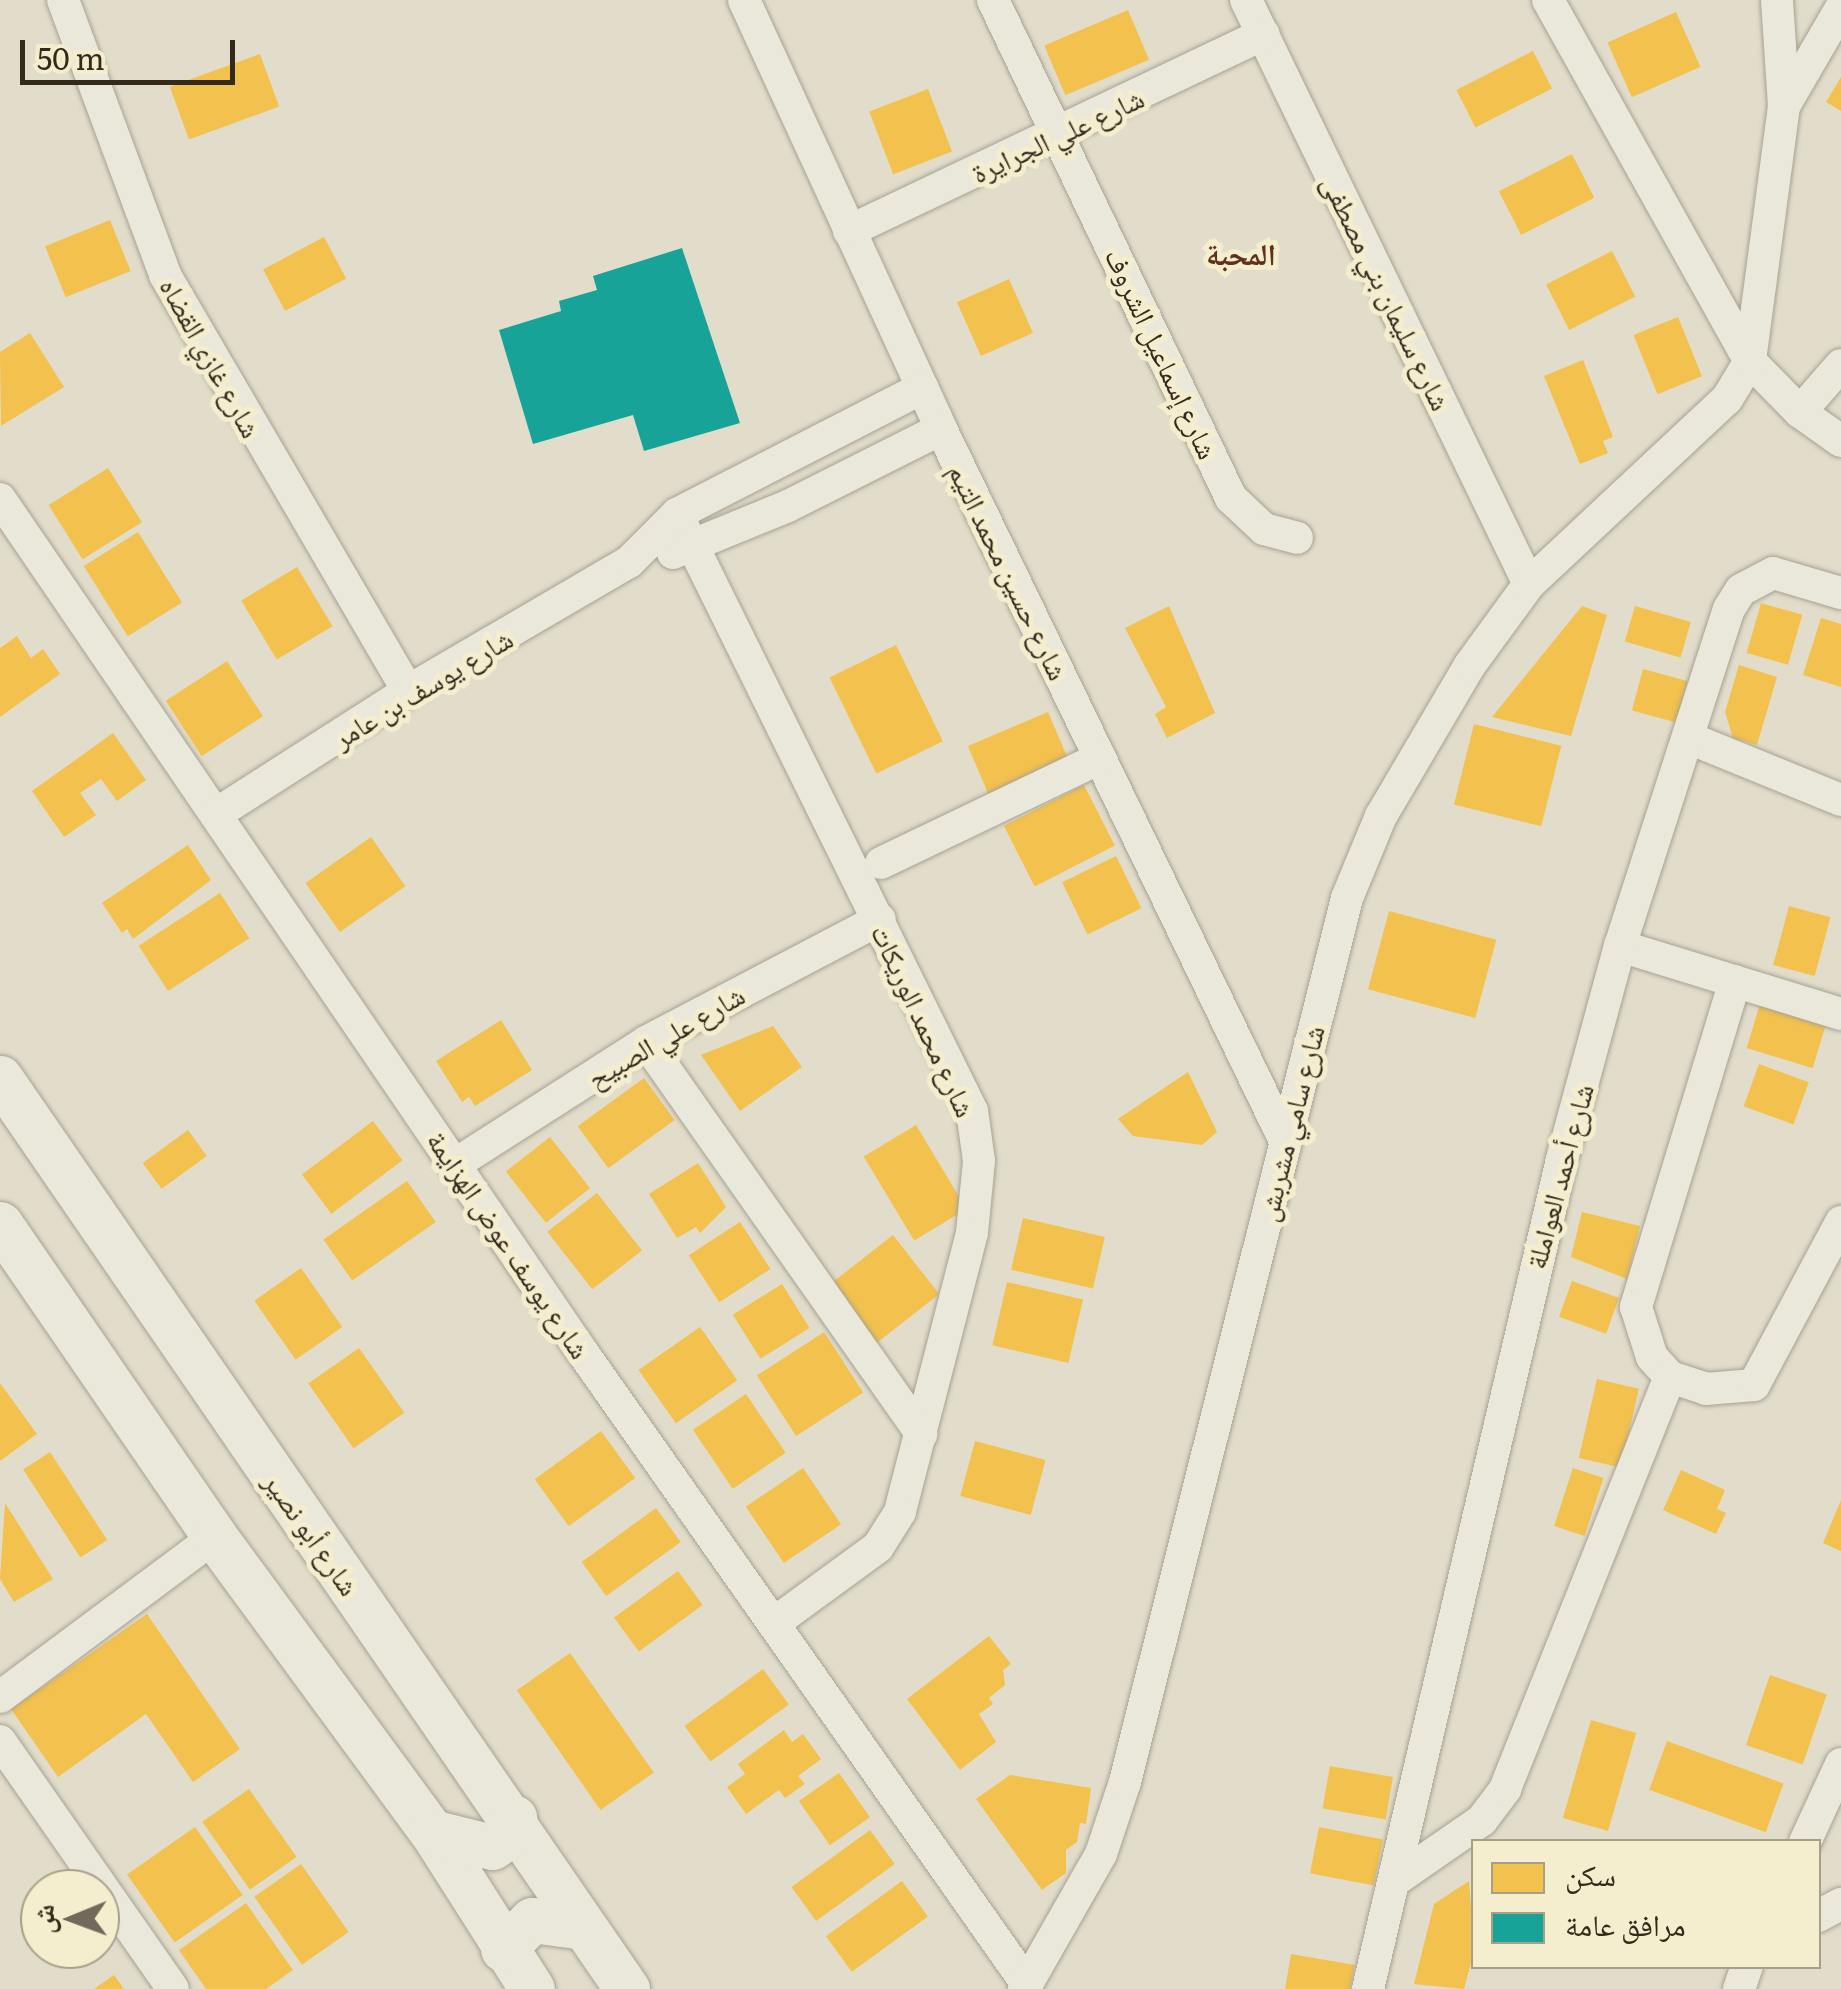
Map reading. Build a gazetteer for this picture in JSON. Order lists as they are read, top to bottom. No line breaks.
{"streets":{"main road":["شارع أبو نصير"],"street":["شارع علي الجرايرة","شارع سليمان بني مصطفى","شارع إسماعيل الشروف","شارع غازي القضاه","شارع حسين محمد التيم","شارع يوسف بن عامر","شارع محمد الوريكات","شارع علي الصبيح","شارع سامي مشربش","شارع أحمد العواملة","شارع يوسف عوض الهزايمة"]},"crossings":[["شارع علي الجرايرة","شارع سليمان بني مصطفى"],["شارع علي الجرايرة","شارع إسماعيل الشروف"],["شارع علي الجرايرة","شارع حسين محمد التيم"],["شارع سليمان بني مصطفى","شارع سامي مشربش"],["شارع غازي القضاه","شارع يوسف بن عامر"],["شارع حسين محمد التيم","شارع يوسف بن عامر"],["شارع حسين محمد التيم","شارع سامي مشربش"],["شارع يوسف بن عامر","شارع محمد الوريكات"],["شارع يوسف بن عامر","شارع يوسف عوض الهزايمة"],["شارع محمد الوريكات","شارع علي الصبيح"],["شارع محمد الوريكات","شارع يوسف عوض الهزايمة"],["شارع علي الصبيح","شارع يوسف عوض الهزايمة"],["شارع سامي مشربش","شارع يوسف عوض الهزايمة"]],"districts":["المحبة"],"legend":["سكن","مرافق عامة"],"scale_bar":"50 m","north":"left"}
